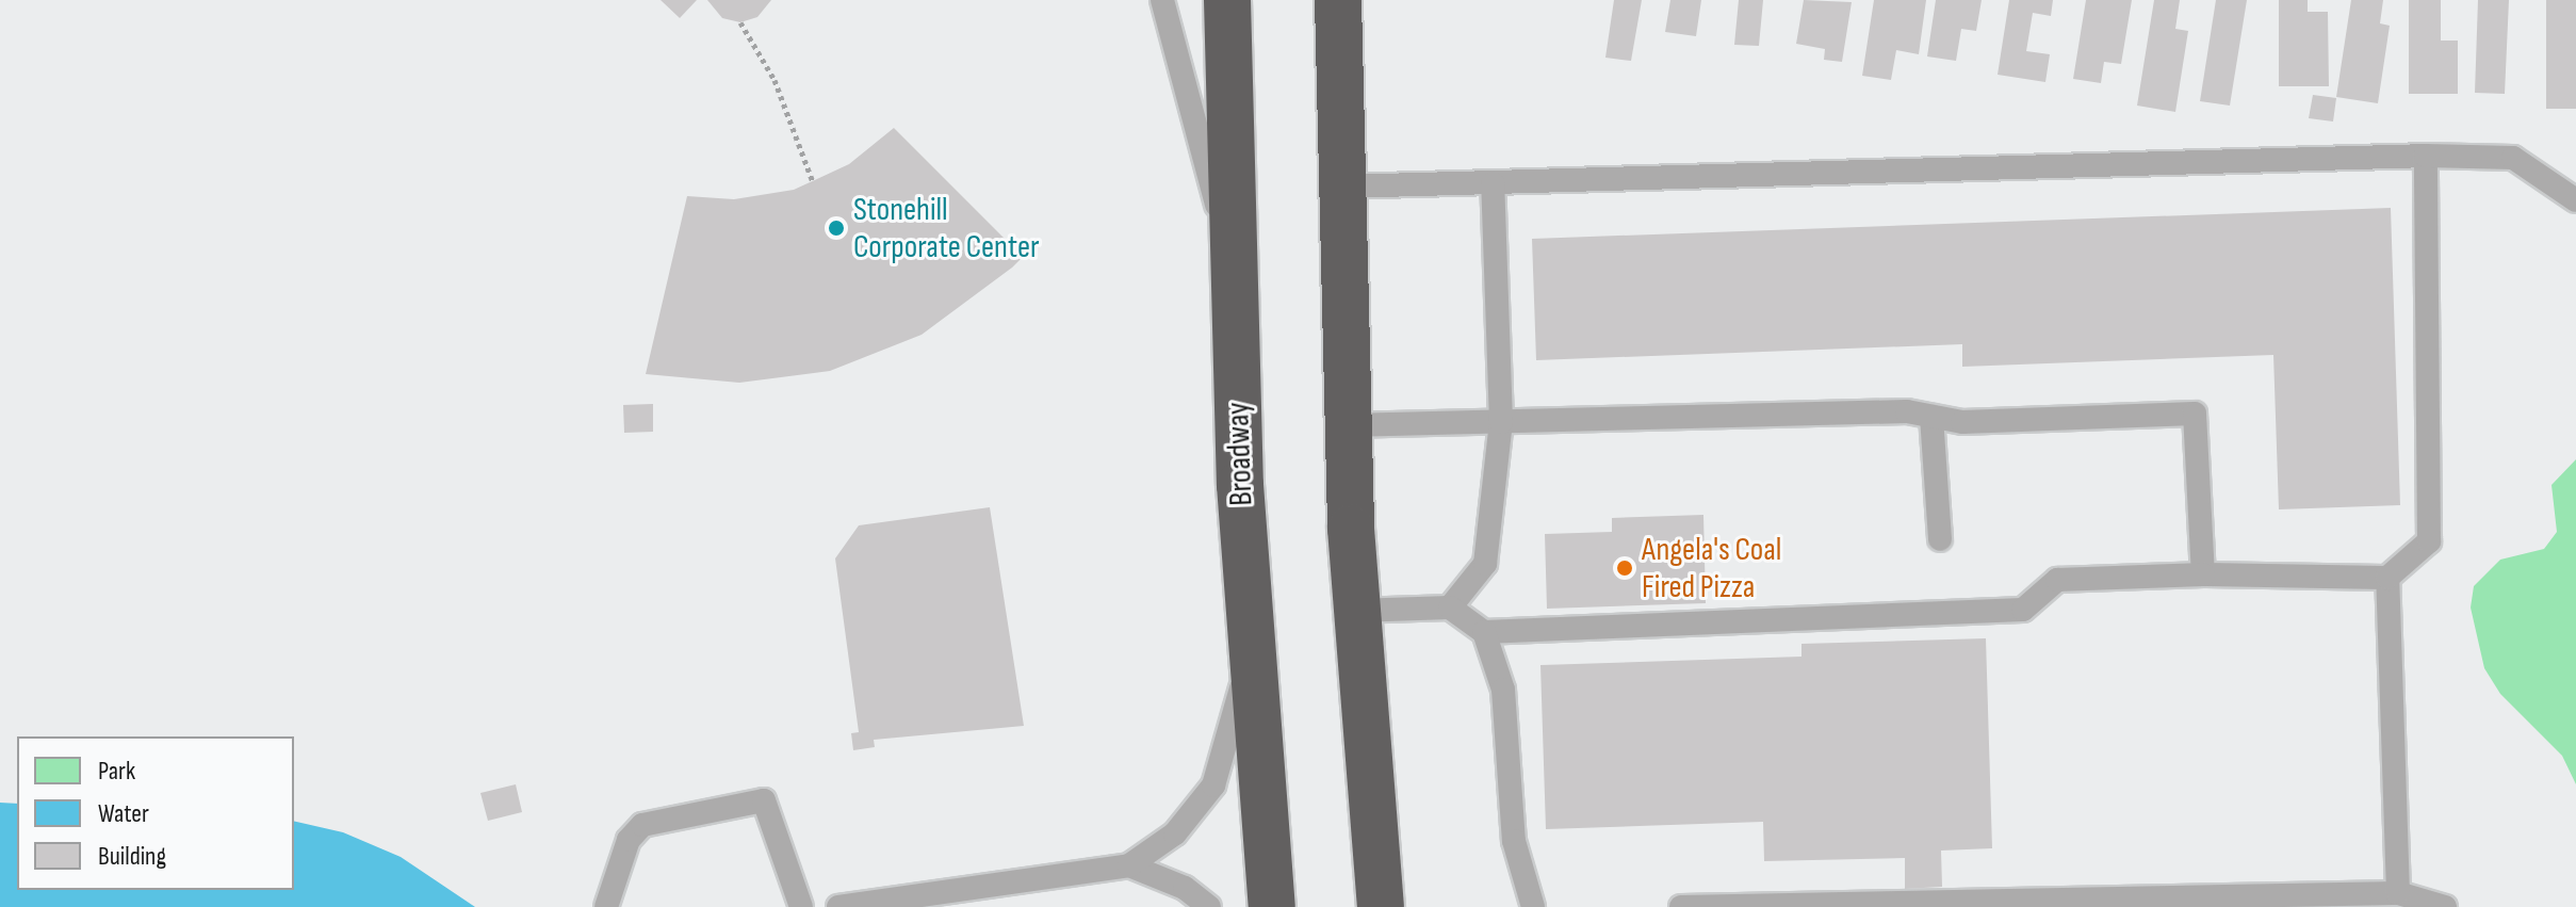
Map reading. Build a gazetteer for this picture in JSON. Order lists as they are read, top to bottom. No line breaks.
{"streets":{"highway":["Broadway"]},"places":["Stonehill Corporate Center","Angela's Coal Fired Pizza"],"legend":["Park","Water","Building"]}
